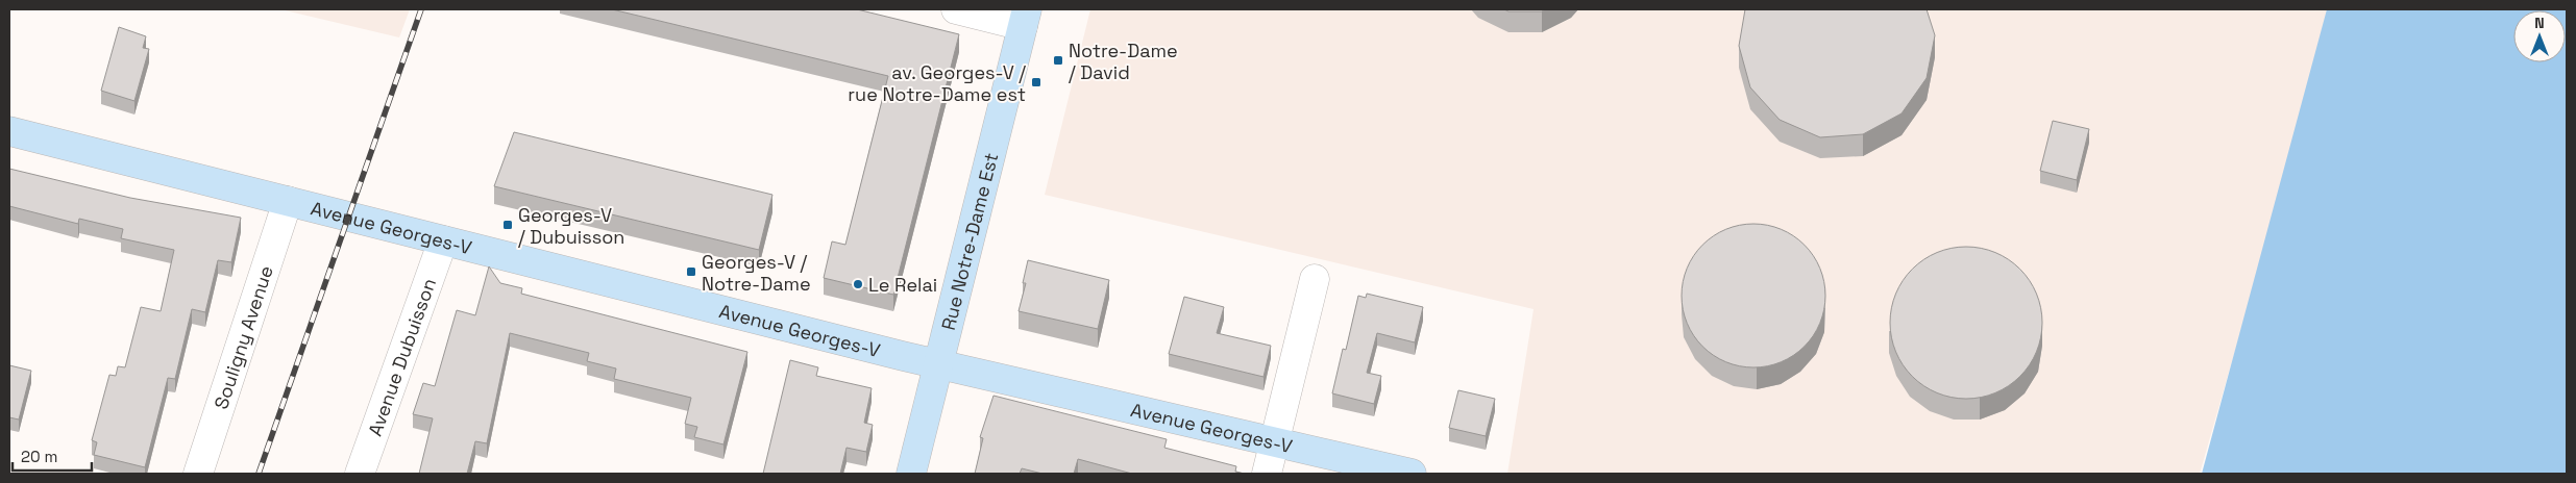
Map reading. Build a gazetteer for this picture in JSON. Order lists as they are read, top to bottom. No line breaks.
{"streets":{"street":["Avenue Georges-V","Rue Notre-Dame Est","Souligny Avenue","Avenue Dubuisson"]},"crossings":[["Avenue Georges-V","Rue Notre-Dame Est"],["Avenue Georges-V","Souligny Avenue"],["Avenue Georges-V","Avenue Dubuisson"]],"places":{"transit":["Notre-Dame / David","av. Georges-V / rue Notre-Dame est","Georges-V / Dubuisson","Georges-V / Notre-Dame"],"other":["Le Relai"]},"scale_bar":"20 m","north":"top"}
